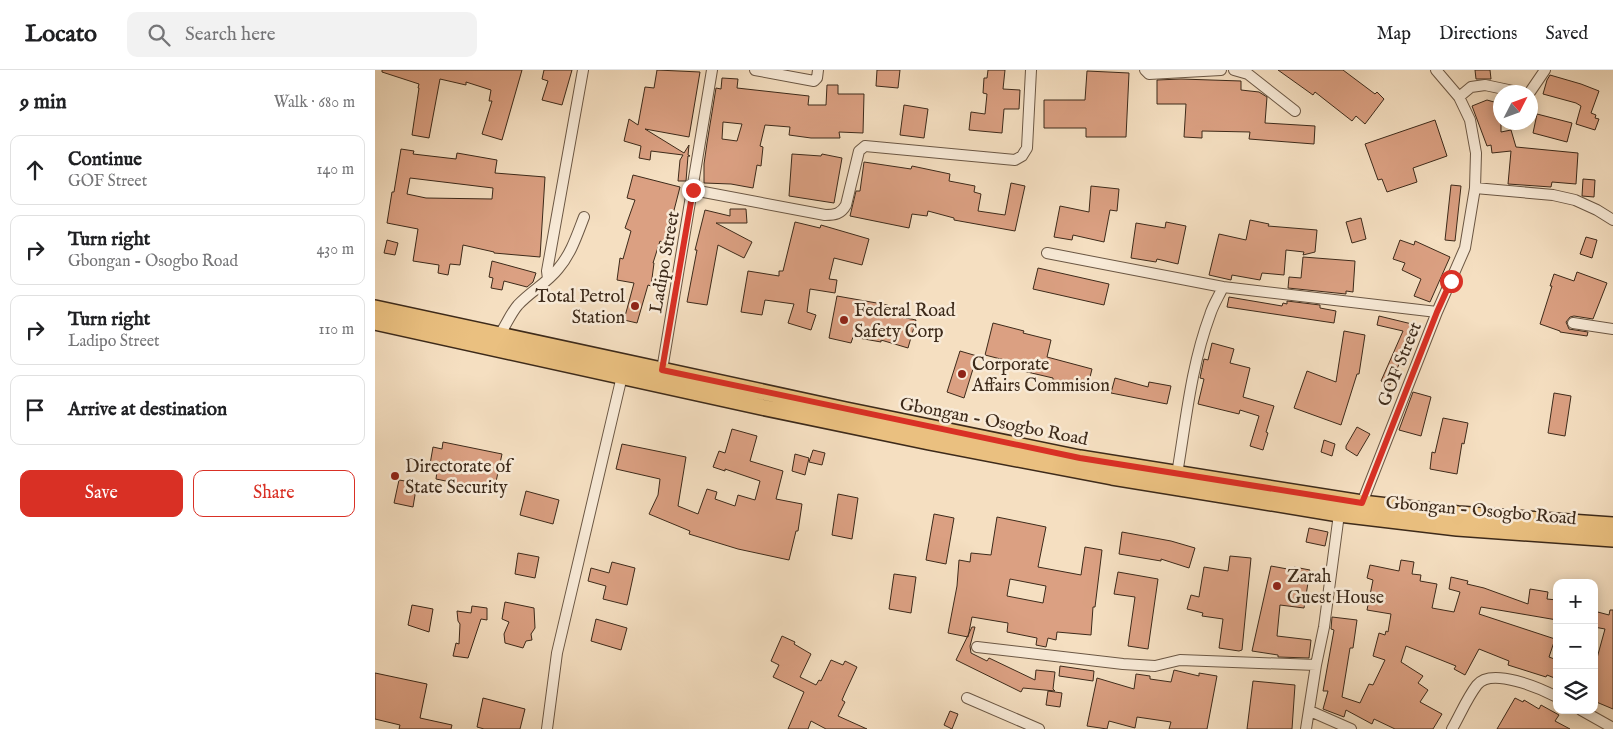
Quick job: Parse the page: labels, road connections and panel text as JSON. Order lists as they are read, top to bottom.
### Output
{
  "streets": {
    "main road": ["Gbongan - Osogbo Road"],
    "street": ["Ladipo Street", "GOF Street"]
  },
  "crossings": [
    ["Ladipo Street", "Gbongan - Osogbo Road"],
    ["GOF Street", "Gbongan - Osogbo Road"]
  ],
  "places": [
    "Total Petrol Station",
    "Federal Road Safety Corp",
    "Corporate Affairs Commision",
    "Directorate of State Security",
    "Zarah Guest House"
  ],
  "north": "top right",
  "page": {
    "header": "Locato",
    "search": "Search here",
    "nav": ["Map", "Directions", "Saved"],
    "heading": ["9 min", "Walk · 680 m"],
    "list": [
      ["Continue", "GOF Street", "140 m"],
      ["Turn right", "Gbongan - Osogbo Road", "430 m"],
      ["Turn right", "Ladipo Street", "110 m"],
      "Arrive at destination"
    ],
    "buttons": ["Save", "Share"],
    "map_buttons": ["+", "−"]
  }
}
